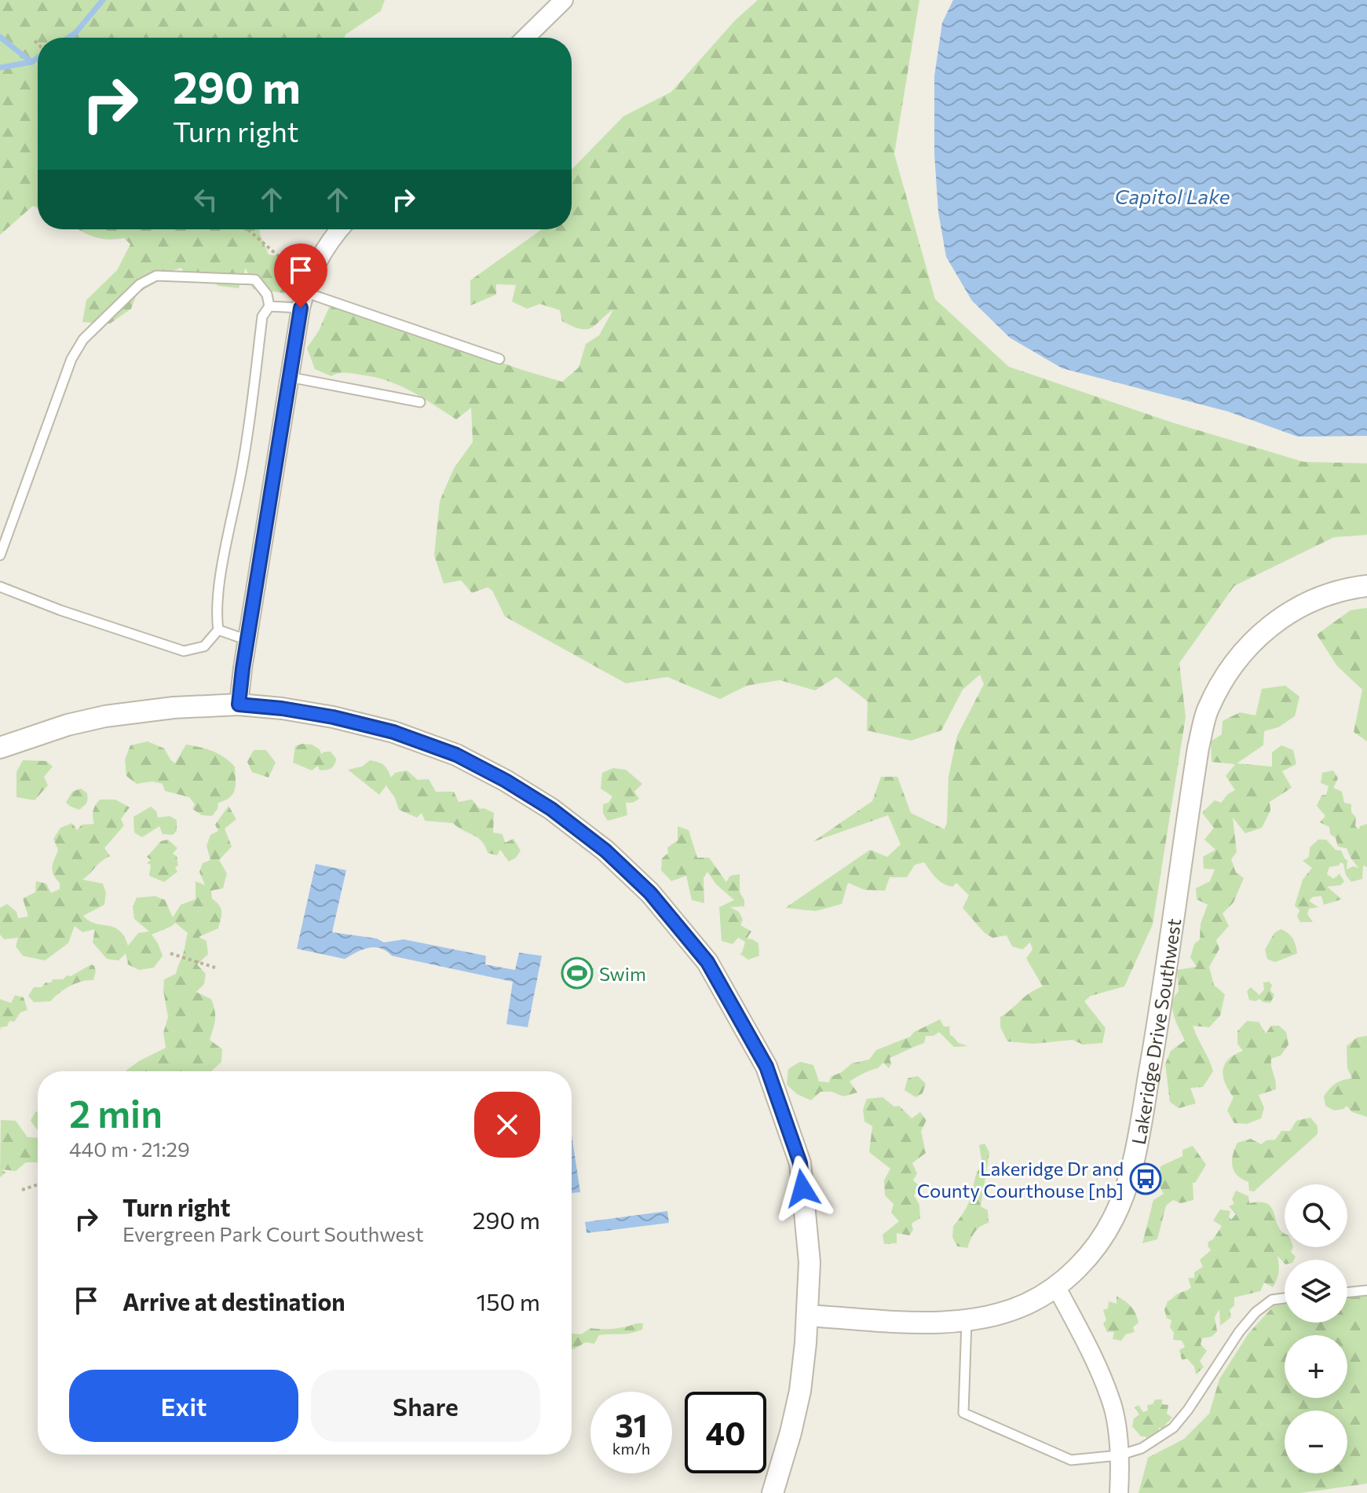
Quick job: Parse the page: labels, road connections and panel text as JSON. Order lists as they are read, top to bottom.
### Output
{
  "streets": {
    "street": ["Lakeridge Drive Southwest"]
  },
  "water": ["Capitol Lake"],
  "places": {
    "sports": ["Swim"],
    "bus stop": ["Lakeridge Dr and County Courthouse [nb]"]
  },
  "page": {
    "turn": ["290 m", "Turn right"],
    "heading": ["2 min", "440 m · 21:29"],
    "list": [
      {
        "name": "Turn right",
        "note": "Evergreen Park Court Southwest",
        "value": "290 m"
      },
      {
        "name": "Arrive at destination",
        "value": "150 m"
      }
    ],
    "map_buttons": ["+", "−"],
    "buttons": ["Exit", "Share"],
    "speed": "31 km/h",
    "limit": "40"
  }
}
